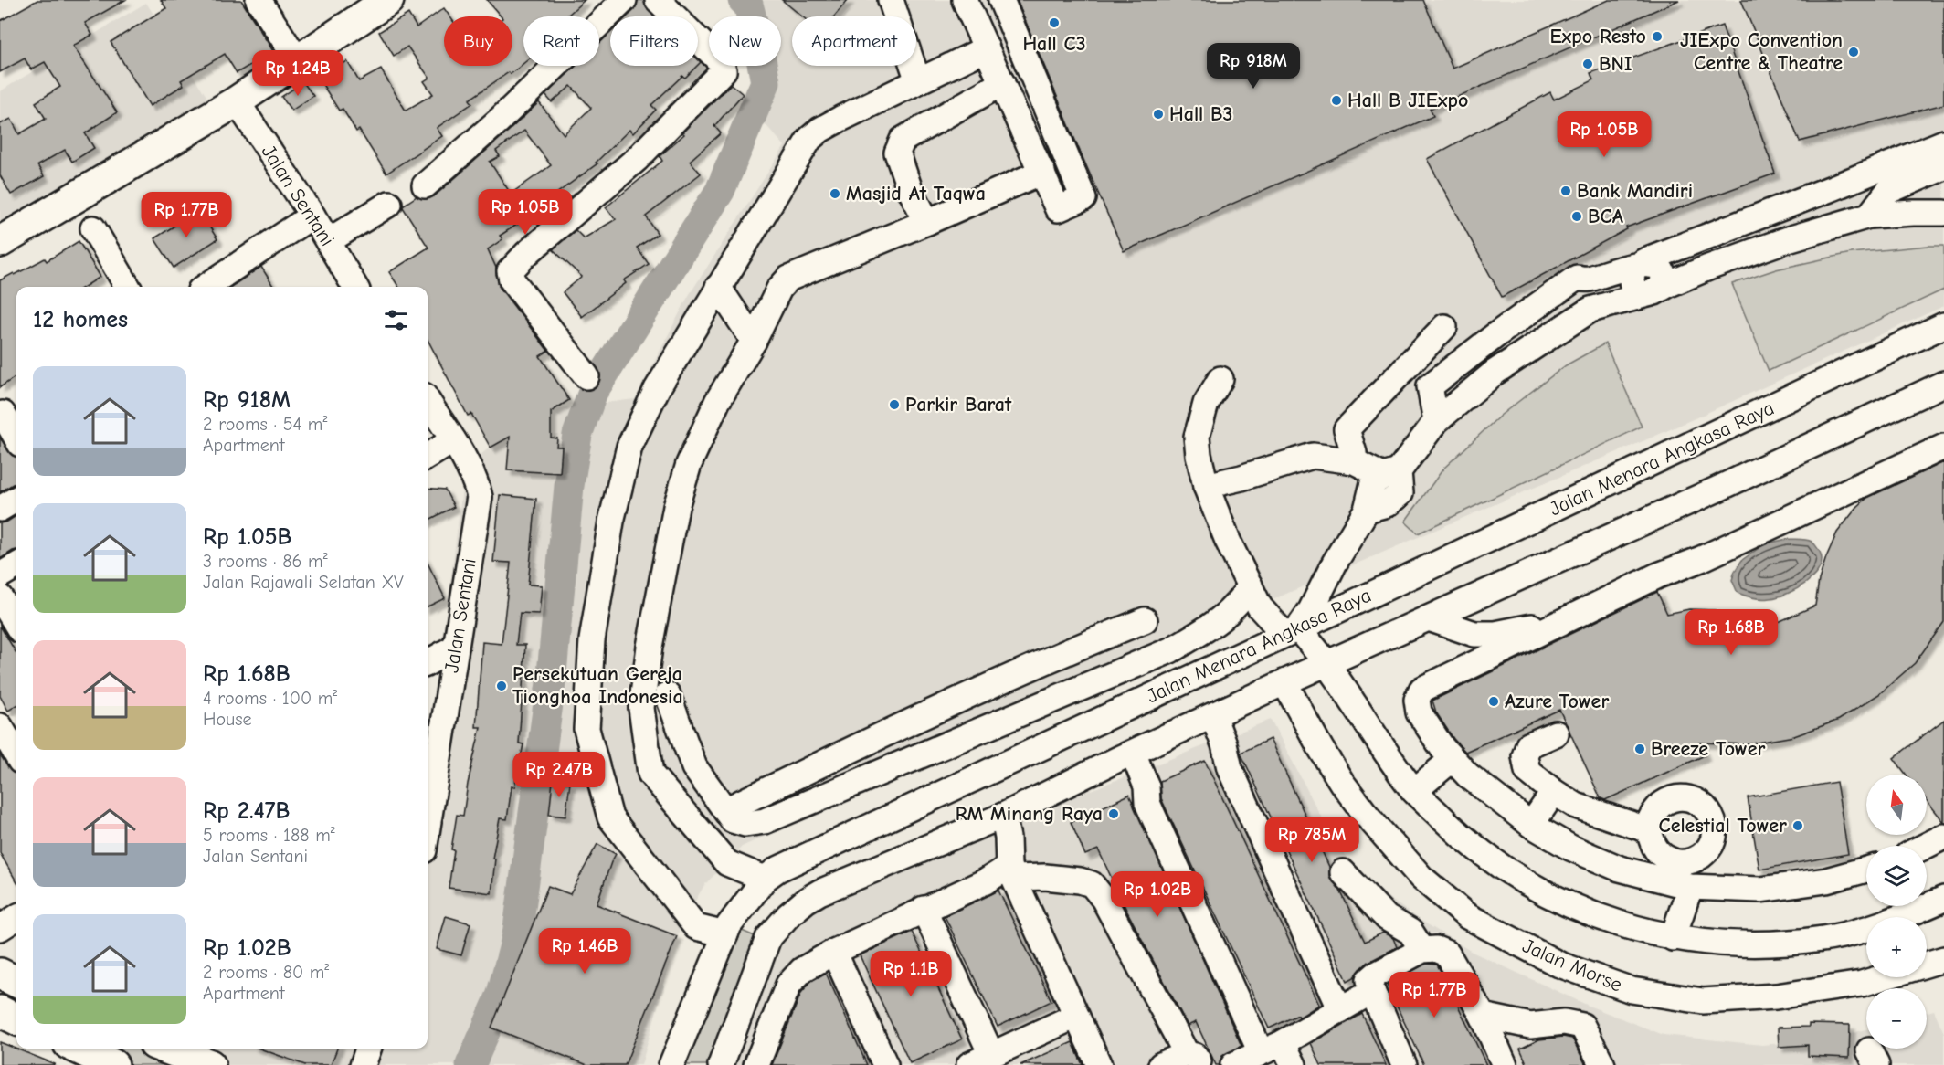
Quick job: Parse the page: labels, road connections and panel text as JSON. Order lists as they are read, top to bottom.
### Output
{
  "streets": {
    "street": ["Jalan Sentani", "Jalan Menara Angkasa Raya", "Jalan Morse"]
  },
  "places": [
    "Hall C3",
    "Expo Resto",
    "JIExpo Convention Centre & Theatre",
    "BNI",
    "Hall B JIExpo",
    "Hall B3",
    "Bank Mandiri",
    "Masjid At Taqwa",
    "BCA",
    "Parkir Barat",
    "Persekutuan Gereja Tionghoa Indonesia",
    "Azure Tower",
    "Breeze Tower",
    "RM Minang Raya",
    "Celestial Tower"
  ],
  "north": "top",
  "page": {
    "chip": [
      "Buy",
      "Rent",
      "Filters",
      "New",
      "Apartment"
    ],
    "price": [
      "Rp 918M",
      "Rp 1.24B",
      "Rp 1.05B",
      "Rp 1.05B",
      "Rp 1.77B",
      "Rp 1.68B",
      "Rp 2.47B",
      "Rp 785M",
      "Rp 1.02B",
      "Rp 1.46B",
      "Rp 1.1B",
      "Rp 1.77B"
    ],
    "heading": "12 homes",
    "list": [
      {
        "name": "Rp 918M",
        "note": "2 rooms · 54 m² · Apartment"
      },
      {
        "name": "Rp 1.05B",
        "note": "3 rooms · 86 m² · Jalan Rajawali Selatan XV"
      },
      {
        "name": "Rp 1.68B",
        "note": "4 rooms · 100 m² · House"
      },
      {
        "name": "Rp 2.47B",
        "note": "5 rooms · 188 m² · Jalan Sentani"
      },
      {
        "name": "Rp 1.02B",
        "note": "2 rooms · 80 m² · Apartment"
      }
    ],
    "map_buttons": ["+", "−"]
  }
}
